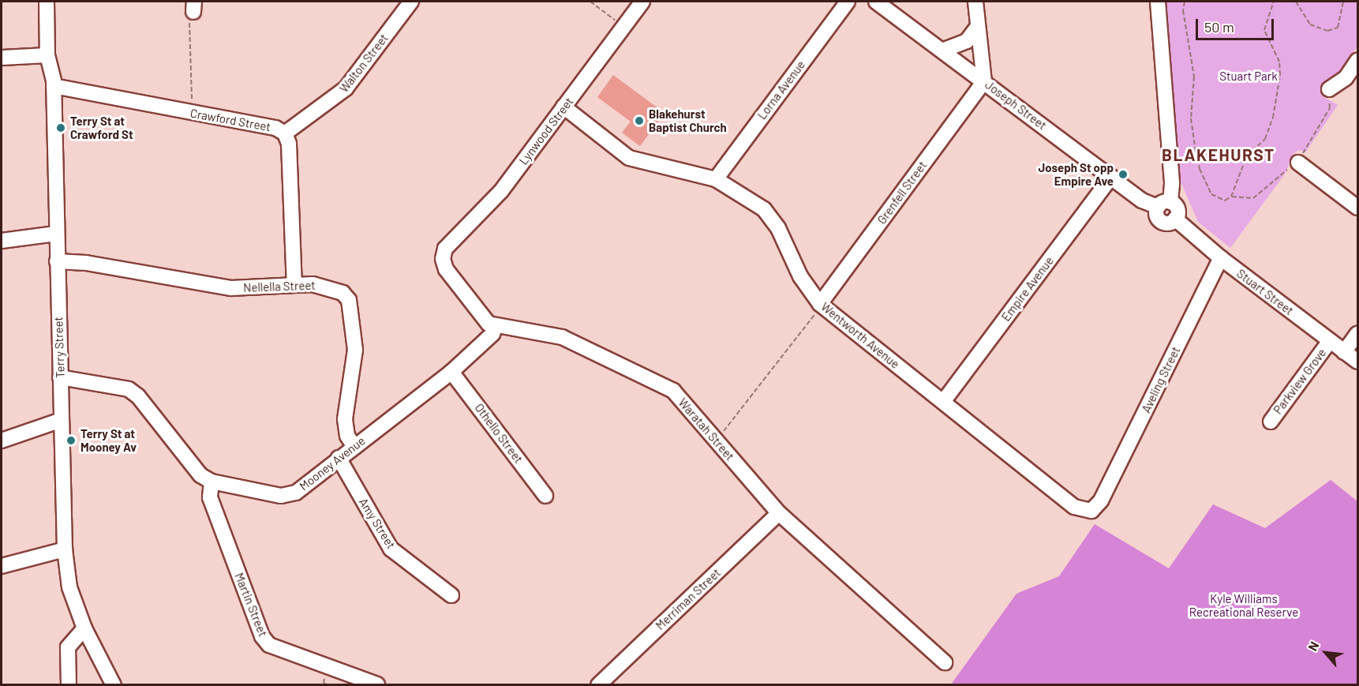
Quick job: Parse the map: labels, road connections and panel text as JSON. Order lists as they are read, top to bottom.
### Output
{
  "streets": {
    "street": [
      "Walton Street",
      "Lorna Avenue",
      "Joseph Street",
      "Crawford Street",
      "Lynwood Street",
      "Grenfell Street",
      "Nellella Street",
      "Empire Avenue",
      "Stuart Street",
      "Wentworth Avenue",
      "Terry Street",
      "Aveling Street",
      "Parkview Grove",
      "Waratah Street",
      "Othello Street",
      "Mooney Avenue",
      "Amy Street",
      "Merriman Street",
      "Martin Street"
    ]
  },
  "crossings": [
    ["Walton Street", "Crawford Street"],
    ["Lorna Avenue", "Wentworth Avenue"],
    ["Joseph Street", "Grenfell Street"],
    ["Joseph Street", "Empire Avenue"],
    ["Joseph Street", "Stuart Street"],
    ["Crawford Street", "Nellella Street"],
    ["Crawford Street", "Terry Street"],
    ["Lynwood Street", "Wentworth Avenue"],
    ["Lynwood Street", "Waratah Street"],
    ["Grenfell Street", "Wentworth Avenue"],
    ["Nellella Street", "Terry Street"],
    ["Nellella Street", "Mooney Avenue"],
    ["Empire Avenue", "Wentworth Avenue"],
    ["Stuart Street", "Aveling Street"],
    ["Stuart Street", "Parkview Grove"],
    ["Wentworth Avenue", "Aveling Street"],
    ["Terry Street", "Mooney Avenue"],
    ["Waratah Street", "Mooney Avenue"],
    ["Waratah Street", "Merriman Street"],
    ["Othello Street", "Mooney Avenue"],
    ["Mooney Avenue", "Amy Street"],
    ["Mooney Avenue", "Martin Street"]
  ],
  "districts": ["BLAKEHURST"],
  "parks": ["Stuart Park", "Kyle Williams Recreational Reserve"],
  "places": [
    "Blakehurst Baptist Church",
    "Terry St at Crawford St",
    "Joseph St opp Empire Ave",
    "Terry St at Mooney Av"
  ],
  "scale_bar": "50 m",
  "north": "top left"
}
